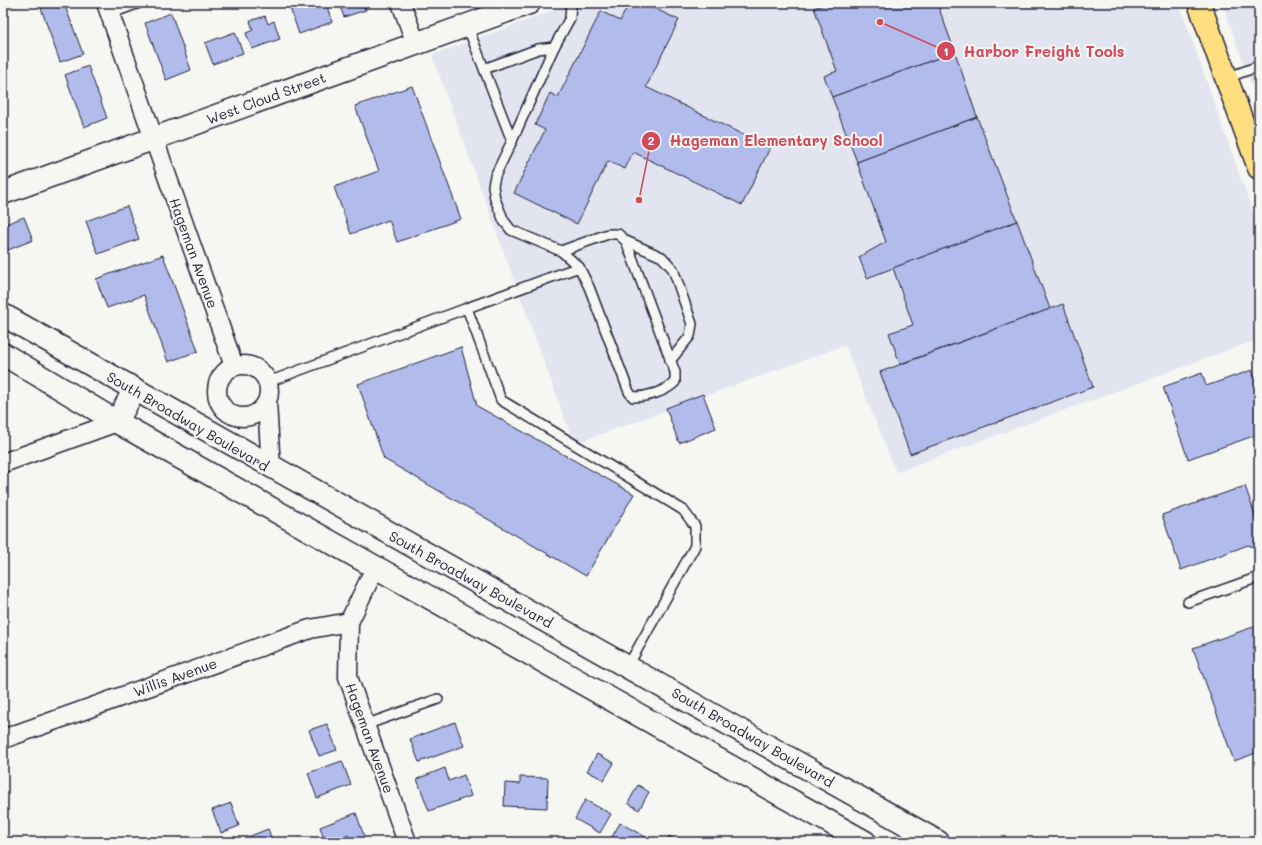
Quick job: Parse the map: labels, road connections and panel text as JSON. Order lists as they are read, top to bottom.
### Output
{
  "streets": {
    "main road": ["West Cloud Street", "South Broadway Boulevard"],
    "street": ["Hageman Avenue", "Willis Avenue"]
  },
  "crossings": [
    ["West Cloud Street", "Hageman Avenue"],
    ["Hageman Avenue", "Willis Avenue"]
  ],
  "places": ["Harbor Freight Tools", "Hageman Elementary School"]
}
